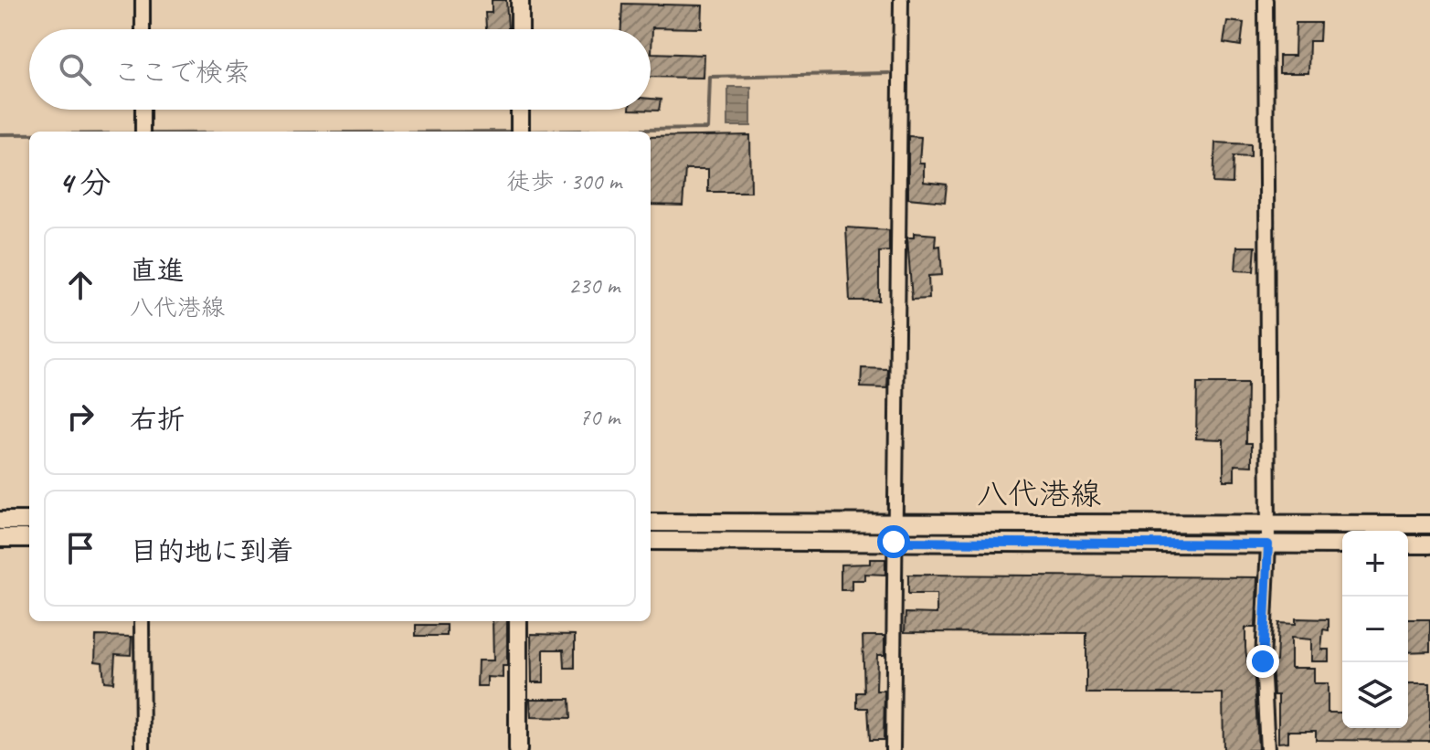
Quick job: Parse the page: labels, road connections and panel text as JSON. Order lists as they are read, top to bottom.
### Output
{
  "streets": {
    "main road": ["八代港線"]
  },
  "page": {
    "search": "ここで検索",
    "heading": ["4 分", "徒歩 · 300 m"],
    "list": [
      ["直進", "八代港線", "230 m"],
      ["右折", "70 m"],
      "目的地に到着"
    ],
    "map_buttons": ["+", "−"]
  }
}
